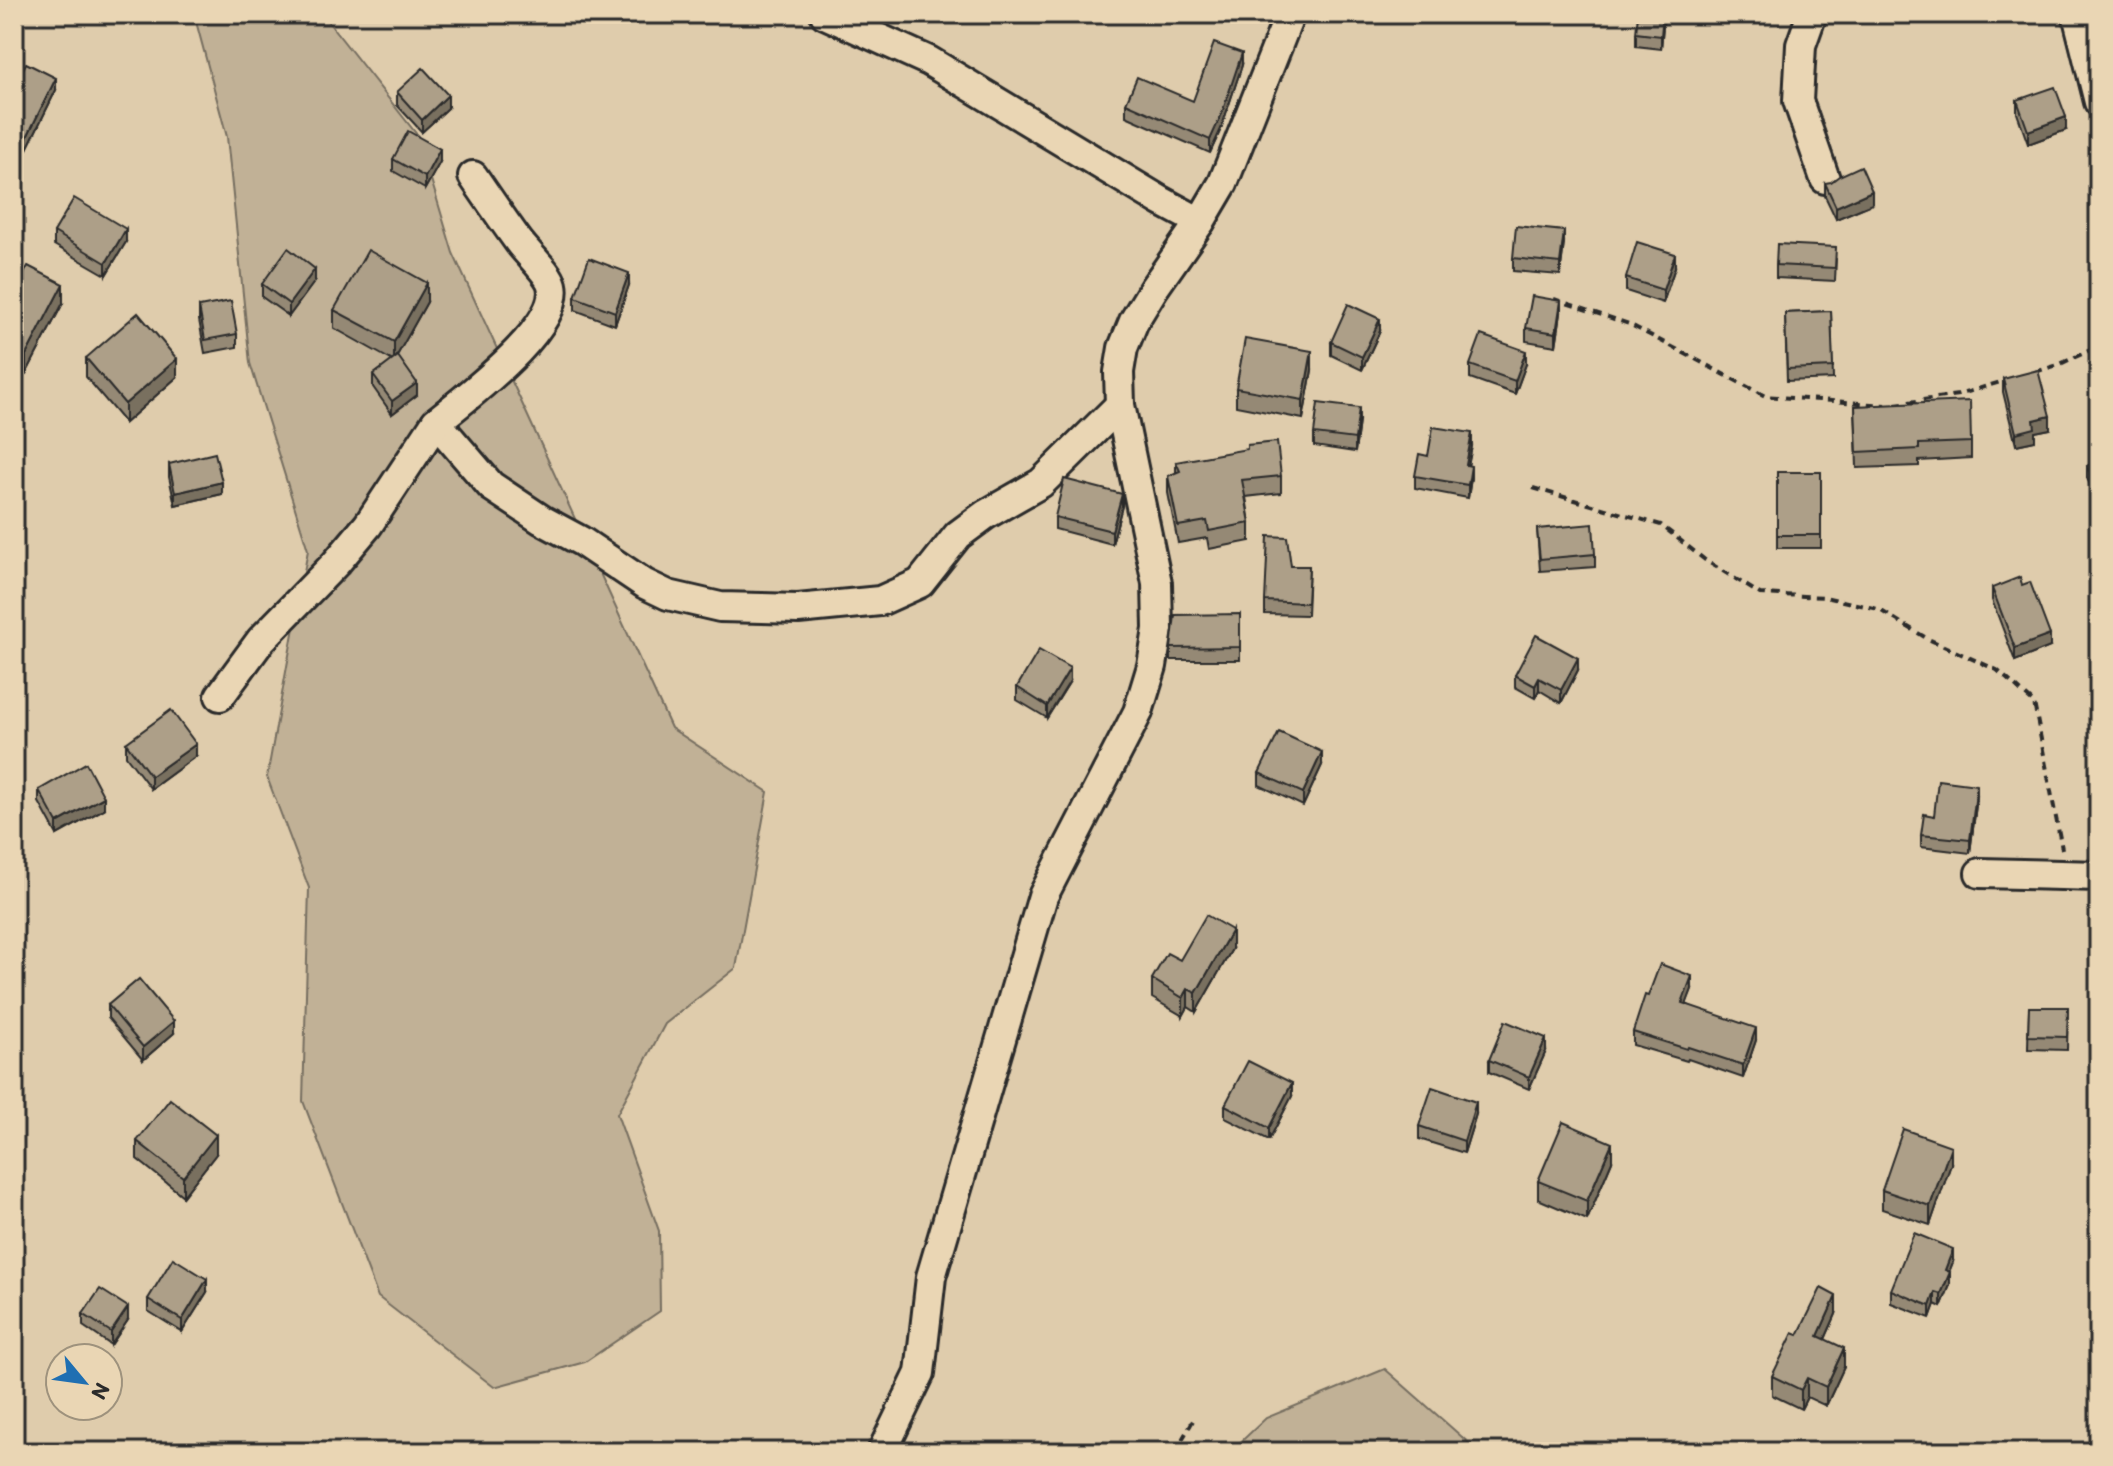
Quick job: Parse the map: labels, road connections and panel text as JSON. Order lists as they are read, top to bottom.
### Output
{
  "north": "bottom right"
}
